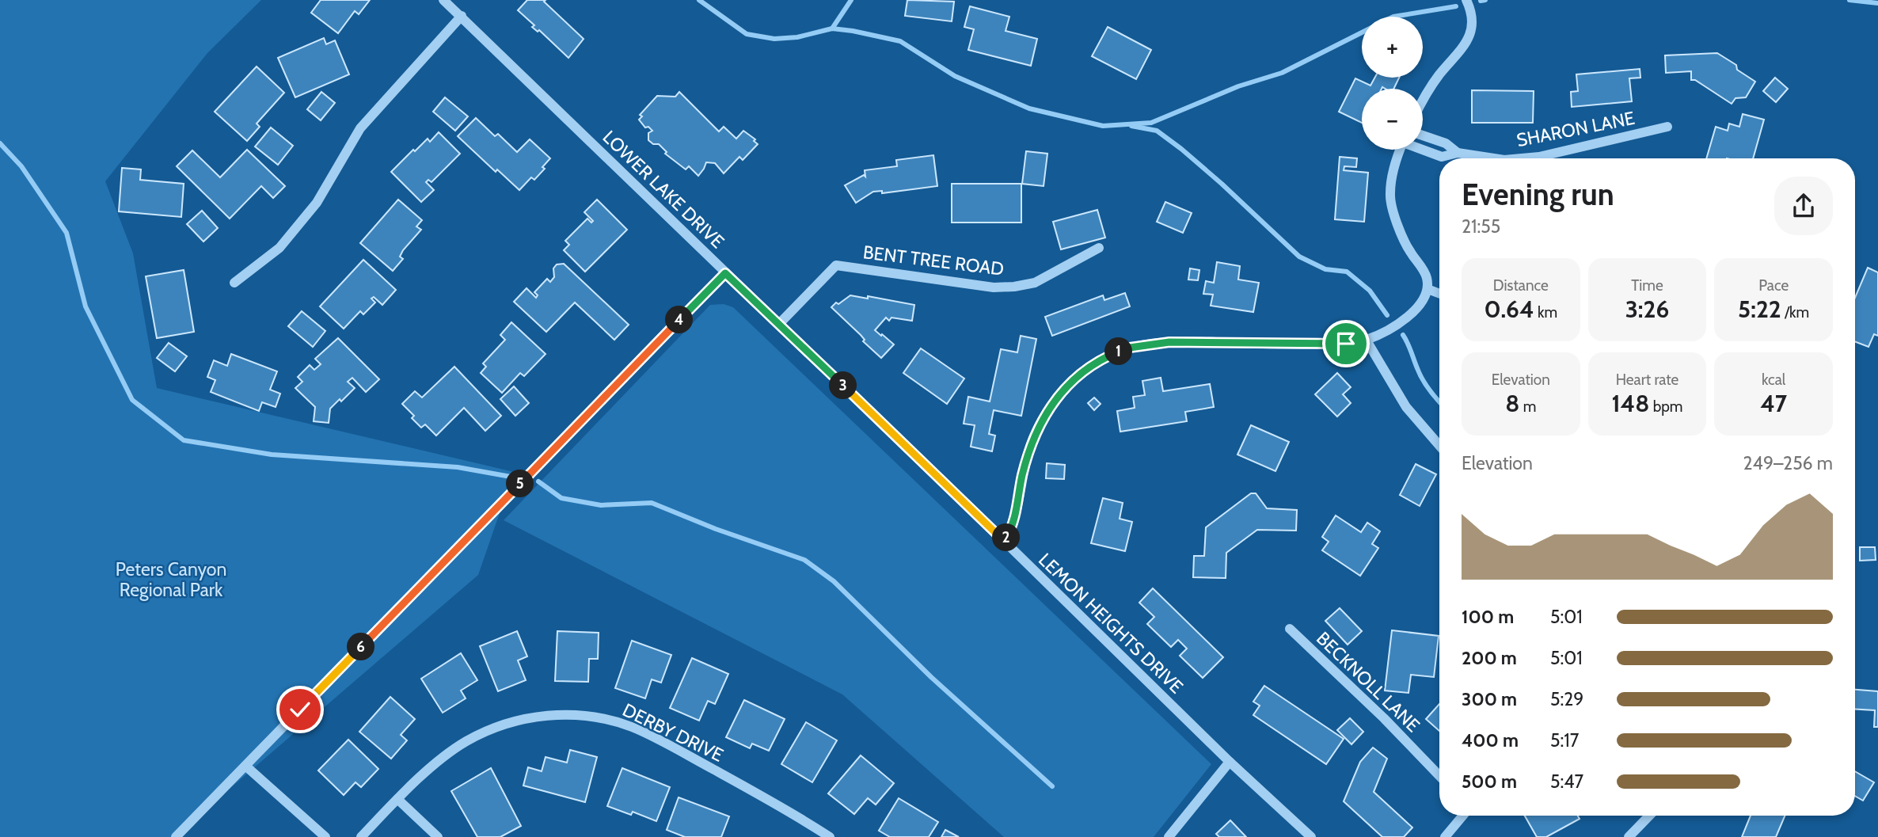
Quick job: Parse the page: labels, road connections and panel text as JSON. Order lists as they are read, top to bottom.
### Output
{
  "streets": {
    "street": [
      "SHARON LANE",
      "LOWER LAKE DRIVE",
      "BENT TREE ROAD",
      "LEMON HEIGHTS DRIVE",
      "BECKNOLL LANE",
      "DERBY DRIVE"
    ]
  },
  "crossings": [
    ["LOWER LAKE DRIVE", "BENT TREE ROAD"],
    ["LOWER LAKE DRIVE", "LEMON HEIGHTS DRIVE"]
  ],
  "parks": ["Peters Canyon Regional Park"],
  "page": {
    "map_buttons": ["+", "−"],
    "heading": ["Evening run", "21:55"],
    "stats": [
      ["Distance", "0.64 km"],
      ["Time", "3:26"],
      ["Pace", "5:22 /km"],
      ["Elevation", "8 m"],
      ["Heart rate", "148 bpm"],
      ["kcal", "47"]
    ],
    "pins": [
      "4",
      "1",
      "3",
      "5",
      "2",
      "6"
    ],
    "chart": ["Elevation", "249–256 m"],
    "list": [
      {
        "name": "100 m",
        "note": "5:01"
      },
      {
        "name": "200 m",
        "note": "5:01"
      },
      {
        "name": "300 m",
        "note": "5:29"
      },
      {
        "name": "400 m",
        "note": "5:17"
      },
      {
        "name": "500 m",
        "note": "5:47"
      }
    ]
  }
}
